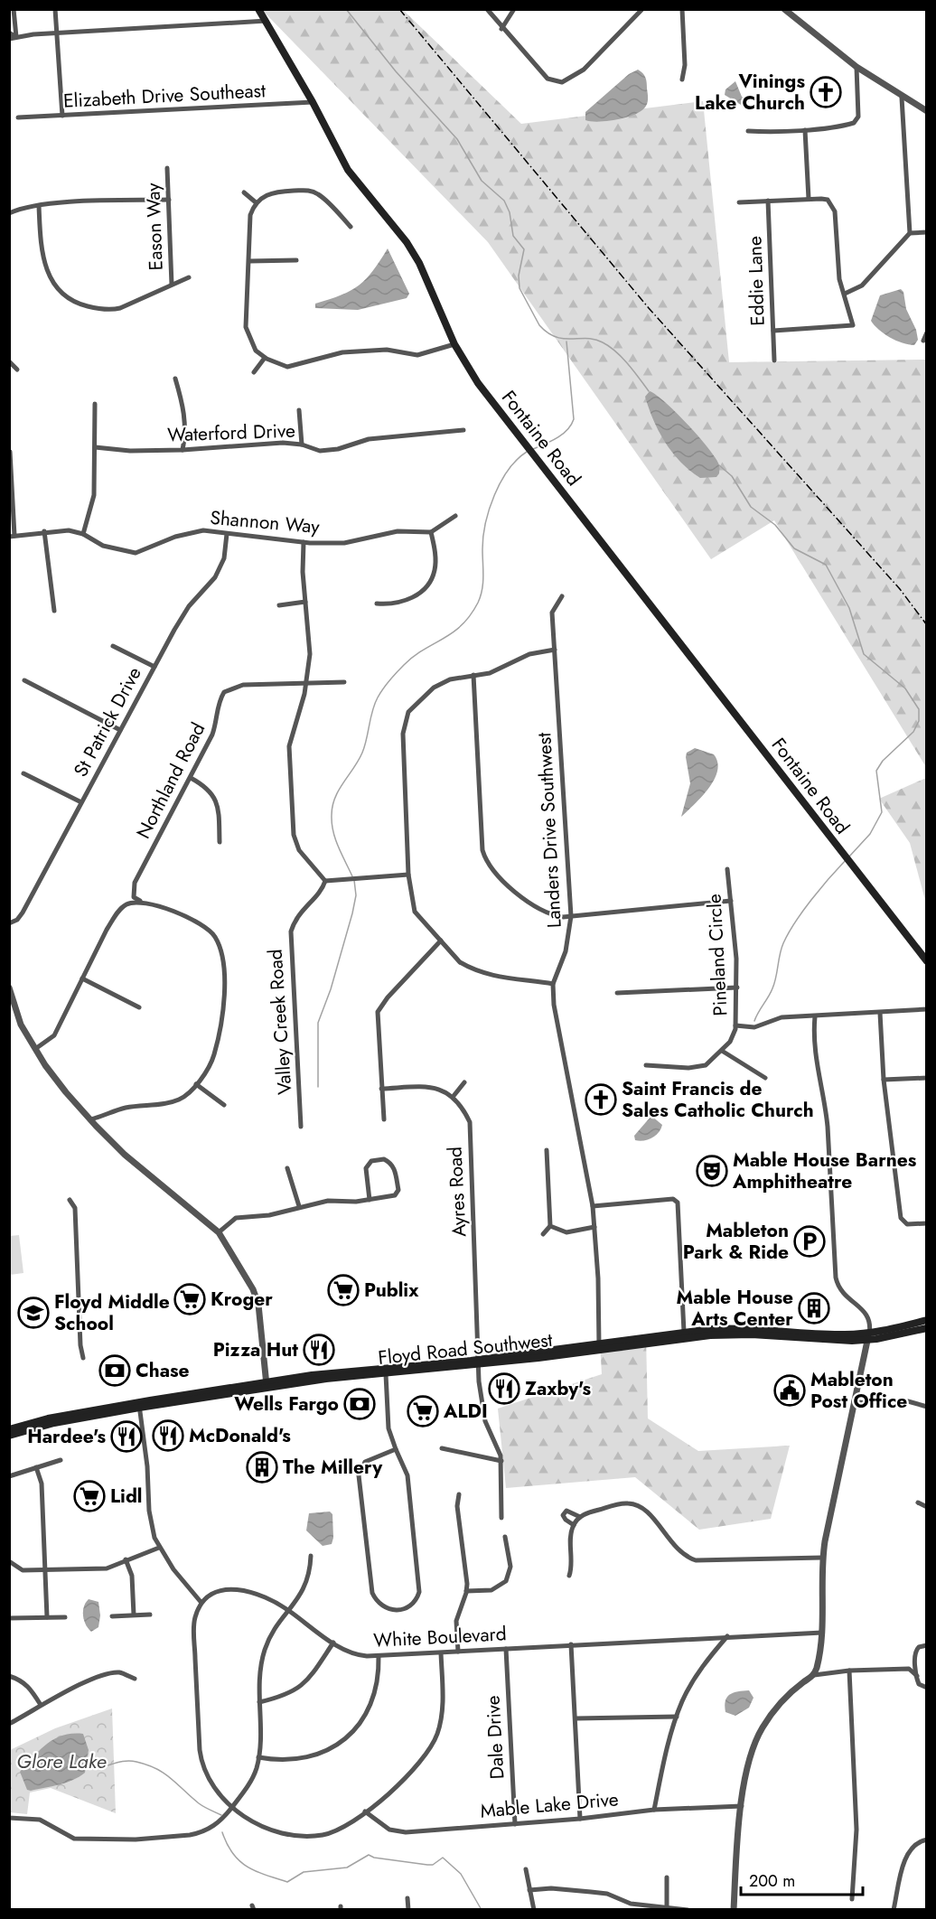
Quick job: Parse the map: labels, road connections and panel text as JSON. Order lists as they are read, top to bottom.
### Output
{
  "streets": {
    "main road": ["Fontaine Road", "Floyd Road Southwest"],
    "street": [
      "Elizabeth Drive Southeast",
      "Eason Way",
      "Eddie Lane",
      "Waterford Drive",
      "Shannon Way",
      "St Patrick Drive",
      "Northland Road",
      "Landers Drive Southwest",
      "Pineland Circle",
      "Valley Creek Road",
      "Ayres Road",
      "White Boulevard",
      "Dale Drive",
      "Mable Lake Drive"
    ]
  },
  "crossings": [
    ["Elizabeth Drive Southeast", "Fontaine Road"],
    ["Shannon Way", "St Patrick Drive"],
    ["Landers Drive Southwest", "Floyd Road Southwest"],
    ["Ayres Road", "Floyd Road Southwest"],
    ["White Boulevard", "Dale Drive"],
    ["Dale Drive", "Mable Lake Drive"]
  ],
  "water": ["Glore Lake"],
  "places": {
    "church": ["Vinings Lake Church", "Saint Francis de Sales Catholic Church"],
    "theatre": ["Mable House Barnes Amphitheatre"],
    "parking": ["Mableton Park & Ride"],
    "supermarket": [
      "Publix",
      "Kroger",
      "ALDI",
      "Lidl"
    ],
    "building": ["Mable House Arts Center", "The Millery"],
    "school or university": ["Floyd Middle School"],
    "restaurant": [
      "Pizza Hut",
      "Zaxby's",
      "McDonald's",
      "Hardee's"
    ],
    "bank": ["Chase", "Wells Fargo"],
    "public building": ["Mableton Post Office"]
  },
  "scale_bar": "200 m"
}
